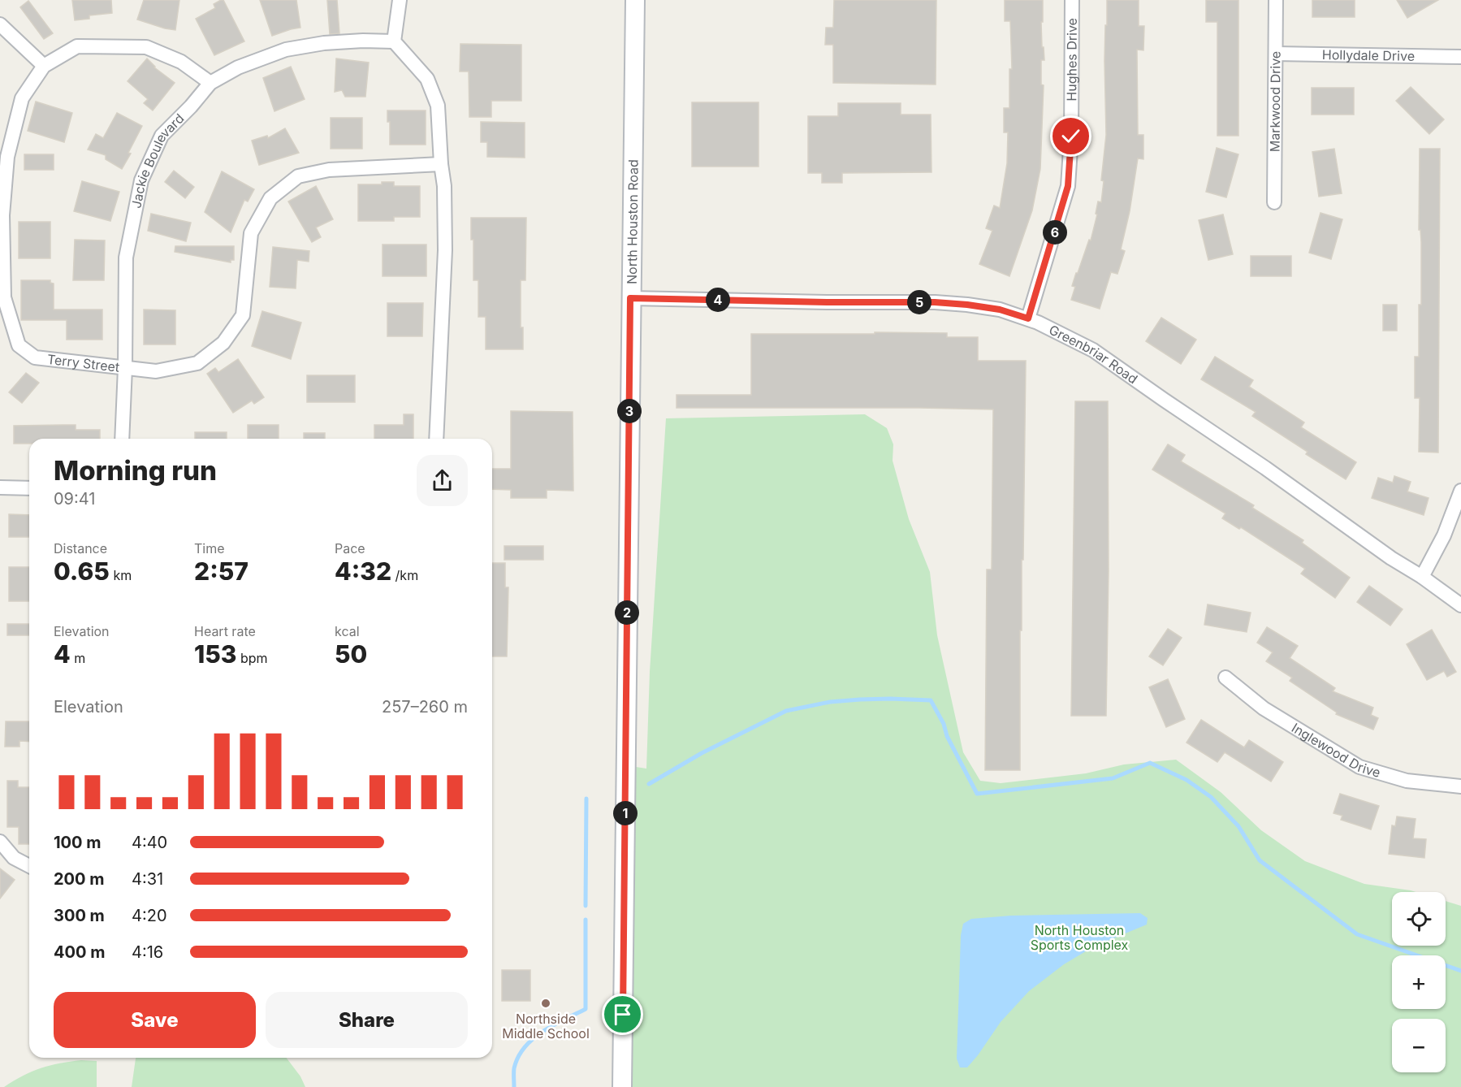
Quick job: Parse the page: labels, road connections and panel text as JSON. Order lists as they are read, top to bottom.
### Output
{
  "streets": {
    "street": [
      "Hollydale Drive",
      "Hughes Drive",
      "Markwood Drive",
      "Jackie Boulevard",
      "North Houston Road",
      "Greenbriar Road",
      "Terry Street",
      "Inglewood Drive"
    ]
  },
  "crossings": [
    ["Hollydale Drive", "Markwood Drive"],
    ["Hughes Drive", "Greenbriar Road"],
    ["Jackie Boulevard", "Terry Street"],
    ["North Houston Road", "Greenbriar Road"]
  ],
  "parks": ["North Houston Sports Complex"],
  "places": ["Northside Middle School"],
  "page": {
    "pins": [
      "6",
      "4",
      "5",
      "3",
      "2",
      "1"
    ],
    "heading": ["Morning run", "09:41"],
    "stats": [
      ["Distance", "0.65 km"],
      ["Time", "2:57"],
      ["Pace", "4:32 /km"],
      ["Elevation", "4 m"],
      ["Heart rate", "153 bpm"],
      ["kcal", "50"]
    ],
    "chart": ["Elevation", "257–260 m"],
    "list": [
      {
        "name": "100 m",
        "note": "4:40"
      },
      {
        "name": "200 m",
        "note": "4:31"
      },
      {
        "name": "300 m",
        "note": "4:20"
      },
      {
        "name": "400 m",
        "note": "4:16"
      }
    ],
    "map_buttons": ["+", "−"],
    "buttons": ["Save", "Share"]
  }
}
